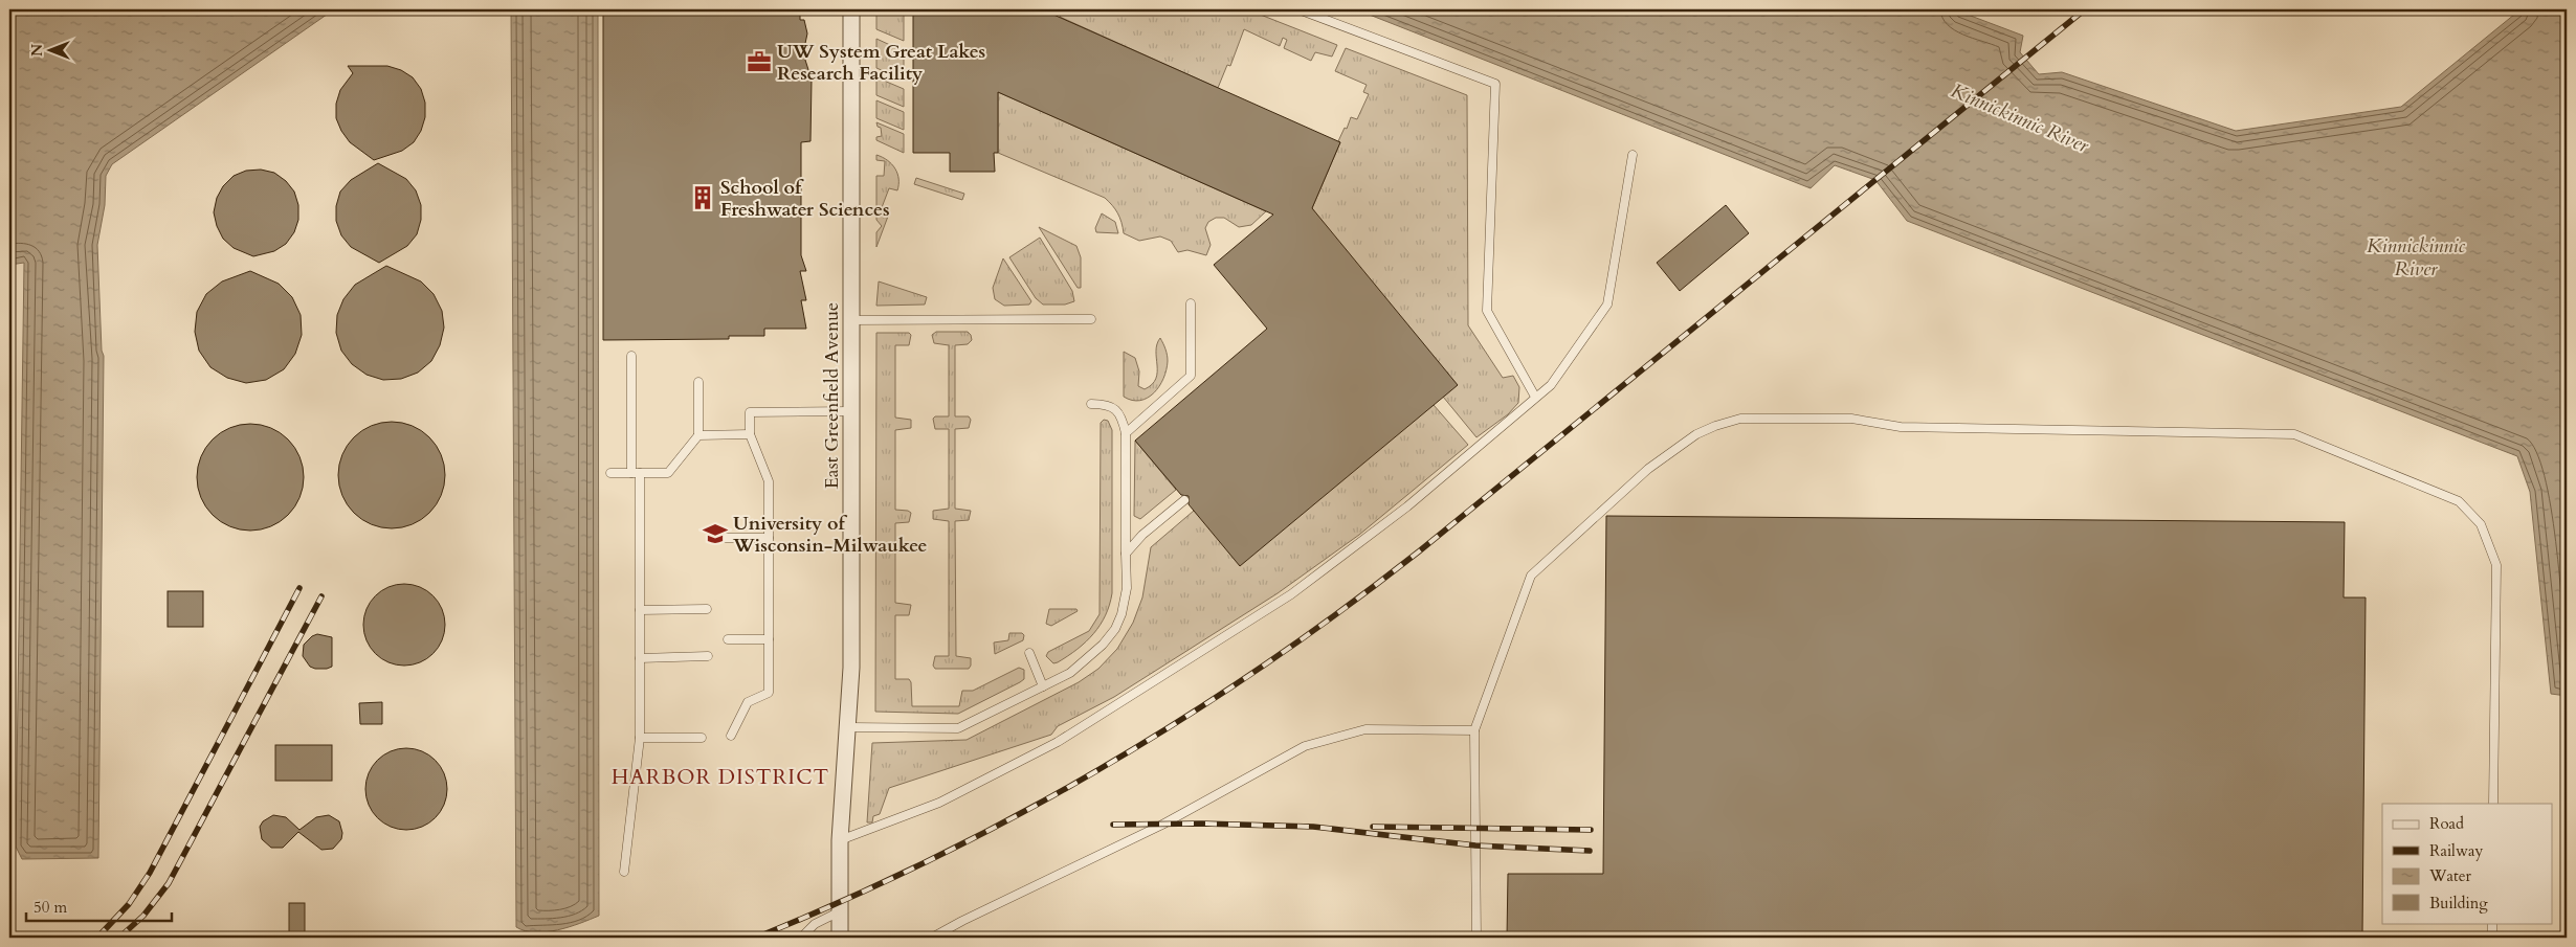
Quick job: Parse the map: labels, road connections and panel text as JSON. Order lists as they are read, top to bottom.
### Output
{
  "streets": {
    "street": ["East Greenfield Avenue"]
  },
  "districts": ["HARBOR DISTRICT"],
  "water": ["Kinnickinnic River"],
  "places": {
    "office": ["UW System Great Lakes Research Facility"],
    "building": ["School of Freshwater Sciences"],
    "school or university": ["University of Wisconsin-Milwaukee"]
  },
  "legend": [
    "Road",
    "Railway",
    "Water",
    "Building"
  ],
  "scale_bar": "50 m",
  "north": "left"
}
